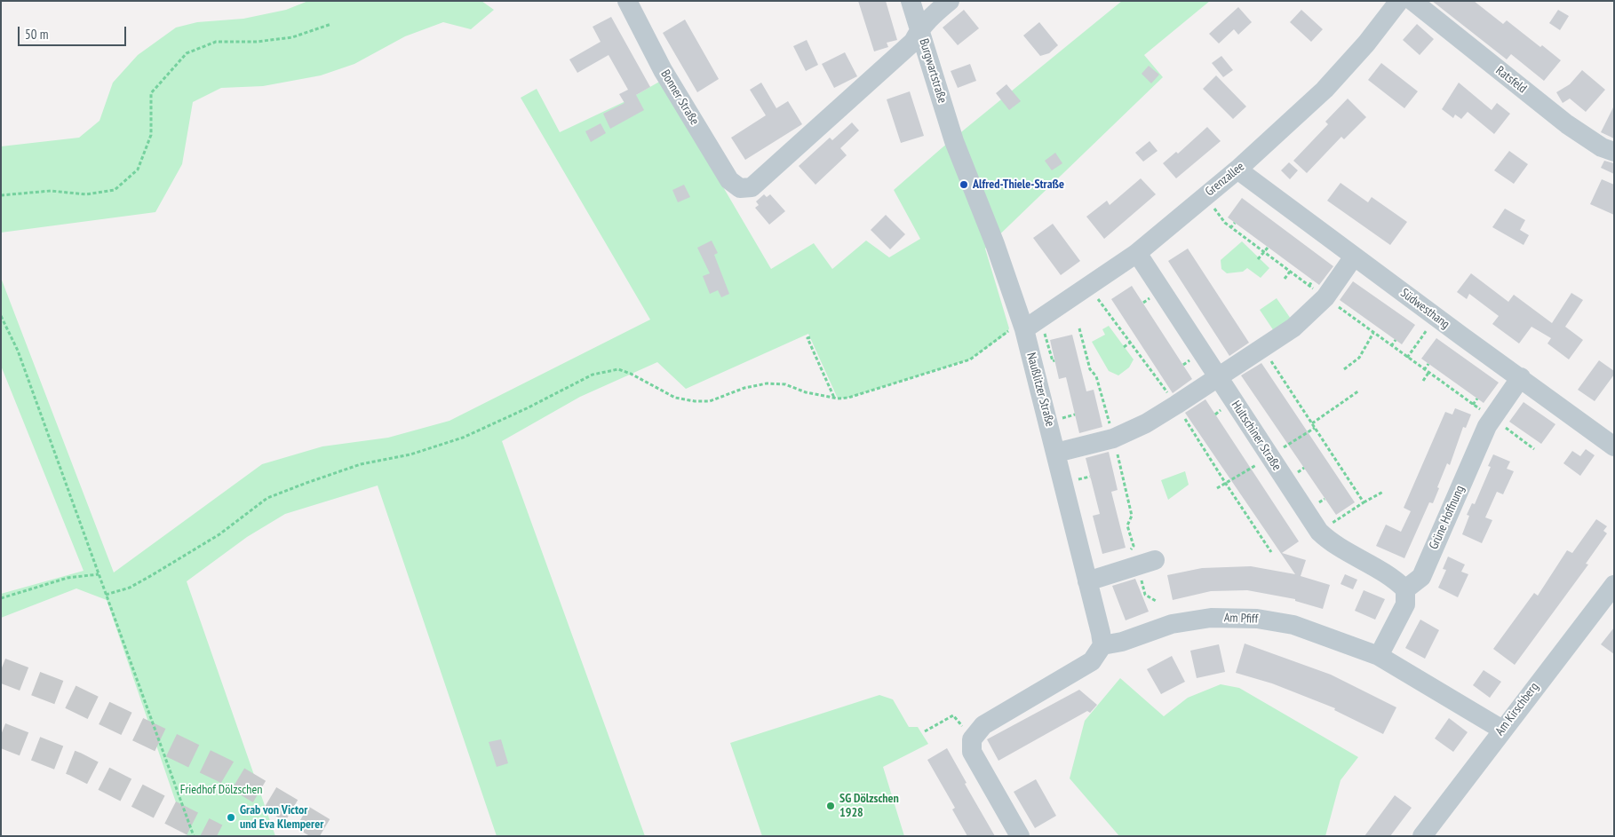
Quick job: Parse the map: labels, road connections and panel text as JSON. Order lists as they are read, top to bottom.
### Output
{
  "streets": {
    "street": [
      "Burgwartstraße",
      "Ratsfeld",
      "Bonner Straße",
      "Grenzallee",
      "Südwesthang",
      "Naußlitzer Straße",
      "Hultschiner Straße",
      "Grüne Hoffnung",
      "Am Pfiff",
      "Am Kirschberg"
    ]
  },
  "crossings": [
    ["Burgwartstraße", "Bonner Straße"],
    ["Burgwartstraße", "Naußlitzer Straße"],
    ["Grenzallee", "Südwesthang"],
    ["Grenzallee", "Naußlitzer Straße"],
    ["Grenzallee", "Hultschiner Straße"],
    ["Südwesthang", "Grüne Hoffnung"],
    ["Naußlitzer Straße", "Am Pfiff"],
    ["Hultschiner Straße", "Grüne Hoffnung"],
    ["Am Pfiff", "Am Kirschberg"]
  ],
  "parks": ["Friedhof Dölzschen"],
  "places": ["Alfred-Thiele-Straße", "SG Dölzschen 1928", "Grab von Victor und Eva Klemperer"],
  "scale_bar": "50 m"
}
